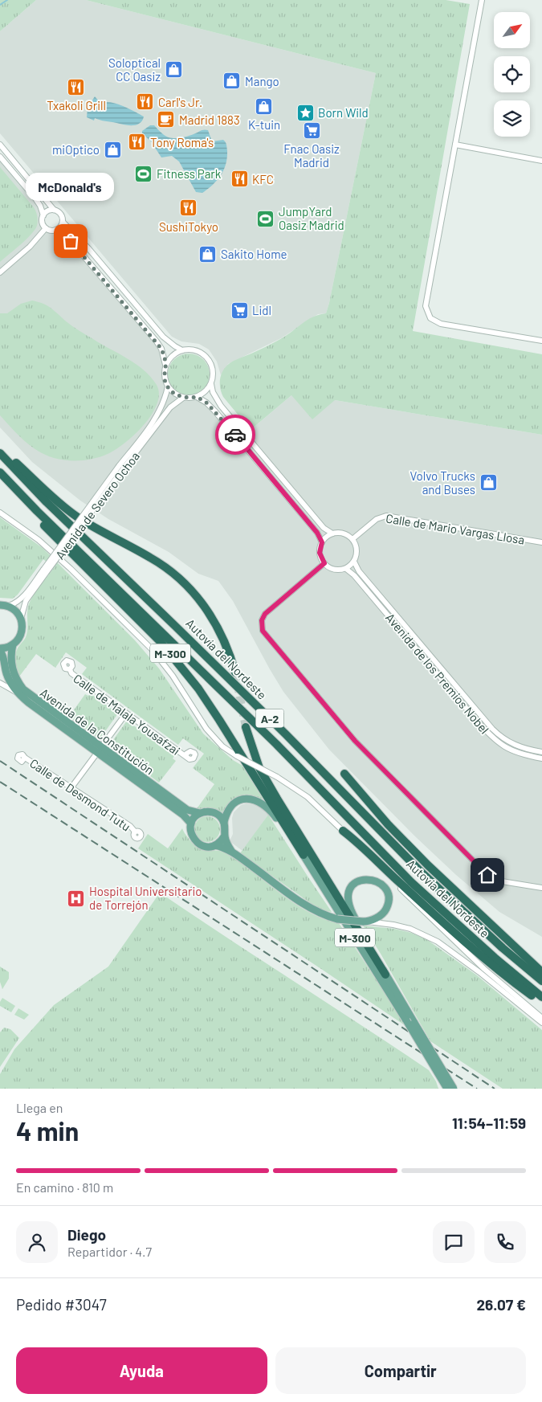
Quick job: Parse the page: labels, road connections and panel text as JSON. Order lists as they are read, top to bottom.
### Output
{
  "streets": {
    "highway": ["M-300", "Autovía del Nordeste", "A-2"],
    "main road": ["Avenida de la Constitución"],
    "street": [
      "Avenida de Severo Ochoa",
      "Calle de Mario Vargas Llosa",
      "Avenida de los Premios Nobel",
      "Calle de Malala Yousafzai",
      "Calle de Desmond Tutu"
    ]
  },
  "crossings": [
    ["Calle de Mario Vargas Llosa", "Avenida de los Premios Nobel"]
  ],
  "places": {
    "shop": [
      "Soloptical CC Oasiz",
      "Mango",
      "K-tuin",
      "miOptico",
      "Sakito Home",
      "Volvo Trucks and Buses"
    ],
    "restaurant": [
      "Txakoli Grill",
      "Carl's Jr.",
      "Tony Roma's",
      "KFC",
      "SushiTokyo"
    ],
    "place": ["Born Wild"],
    "cafe": ["Madrid 1883"],
    "supermarket": ["Fnac Oasiz Madrid", "Lidl"],
    "sports": ["Fitness Park", "JumpYard Oasiz Madrid"],
    "other": ["McDonald's"],
    "hospital": ["Hospital Universitario de Torrejón"]
  },
  "north": "top right",
  "page": {
    "bubble": "McDonald's",
    "heading": ["4 min", "Llega en", "11:54–11:59"],
    "panel": [
      "Diego",
      "Repartidor · 4.7",
      "Pedido #3047",
      "26.07 €"
    ],
    "bar": "En camino · 810 m",
    "buttons": ["Ayuda", "Compartir"]
  }
}
